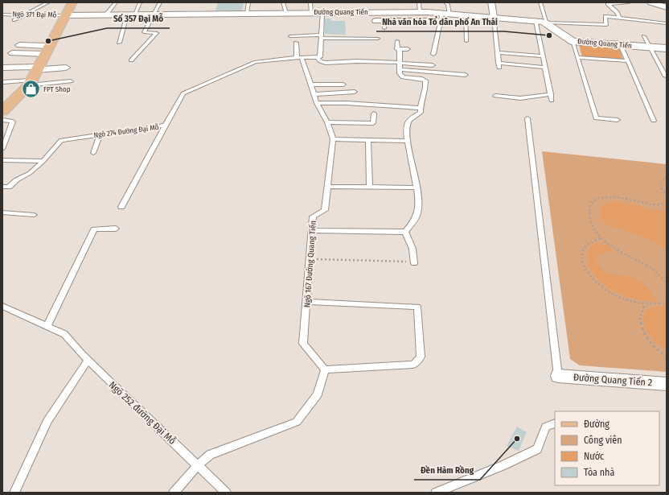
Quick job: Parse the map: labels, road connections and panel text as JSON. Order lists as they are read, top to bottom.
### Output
{
  "streets": {
    "street": ["Đường Quang Tiến", "Đường Quang Tiến 2"],
    "lane": [
      "Ngõ 371 Đại Mỗ",
      "Ngõ 274 Đường Đại Mỗ",
      "Ngõ 167 Đường Quang Tiến",
      "Ngõ 252 đường Đại Mỗ"
    ]
  },
  "crossings": [
    ["Đường Quang Tiến", "Ngõ 371 Đại Mỗ"],
    ["Ngõ 274 Đường Đại Mỗ", "Ngõ 167 Đường Quang Tiến"]
  ],
  "places": {
    "other": ["Nhà văn hóa Tổ dân phố An Thái", "Số 357 Đại Mỗ", "Đền Hàm Rồng"],
    "shop": ["FPT Shop"]
  },
  "legend": [
    "Đường",
    "Công viên",
    "Nước",
    "Tòa nhà"
  ]
}
